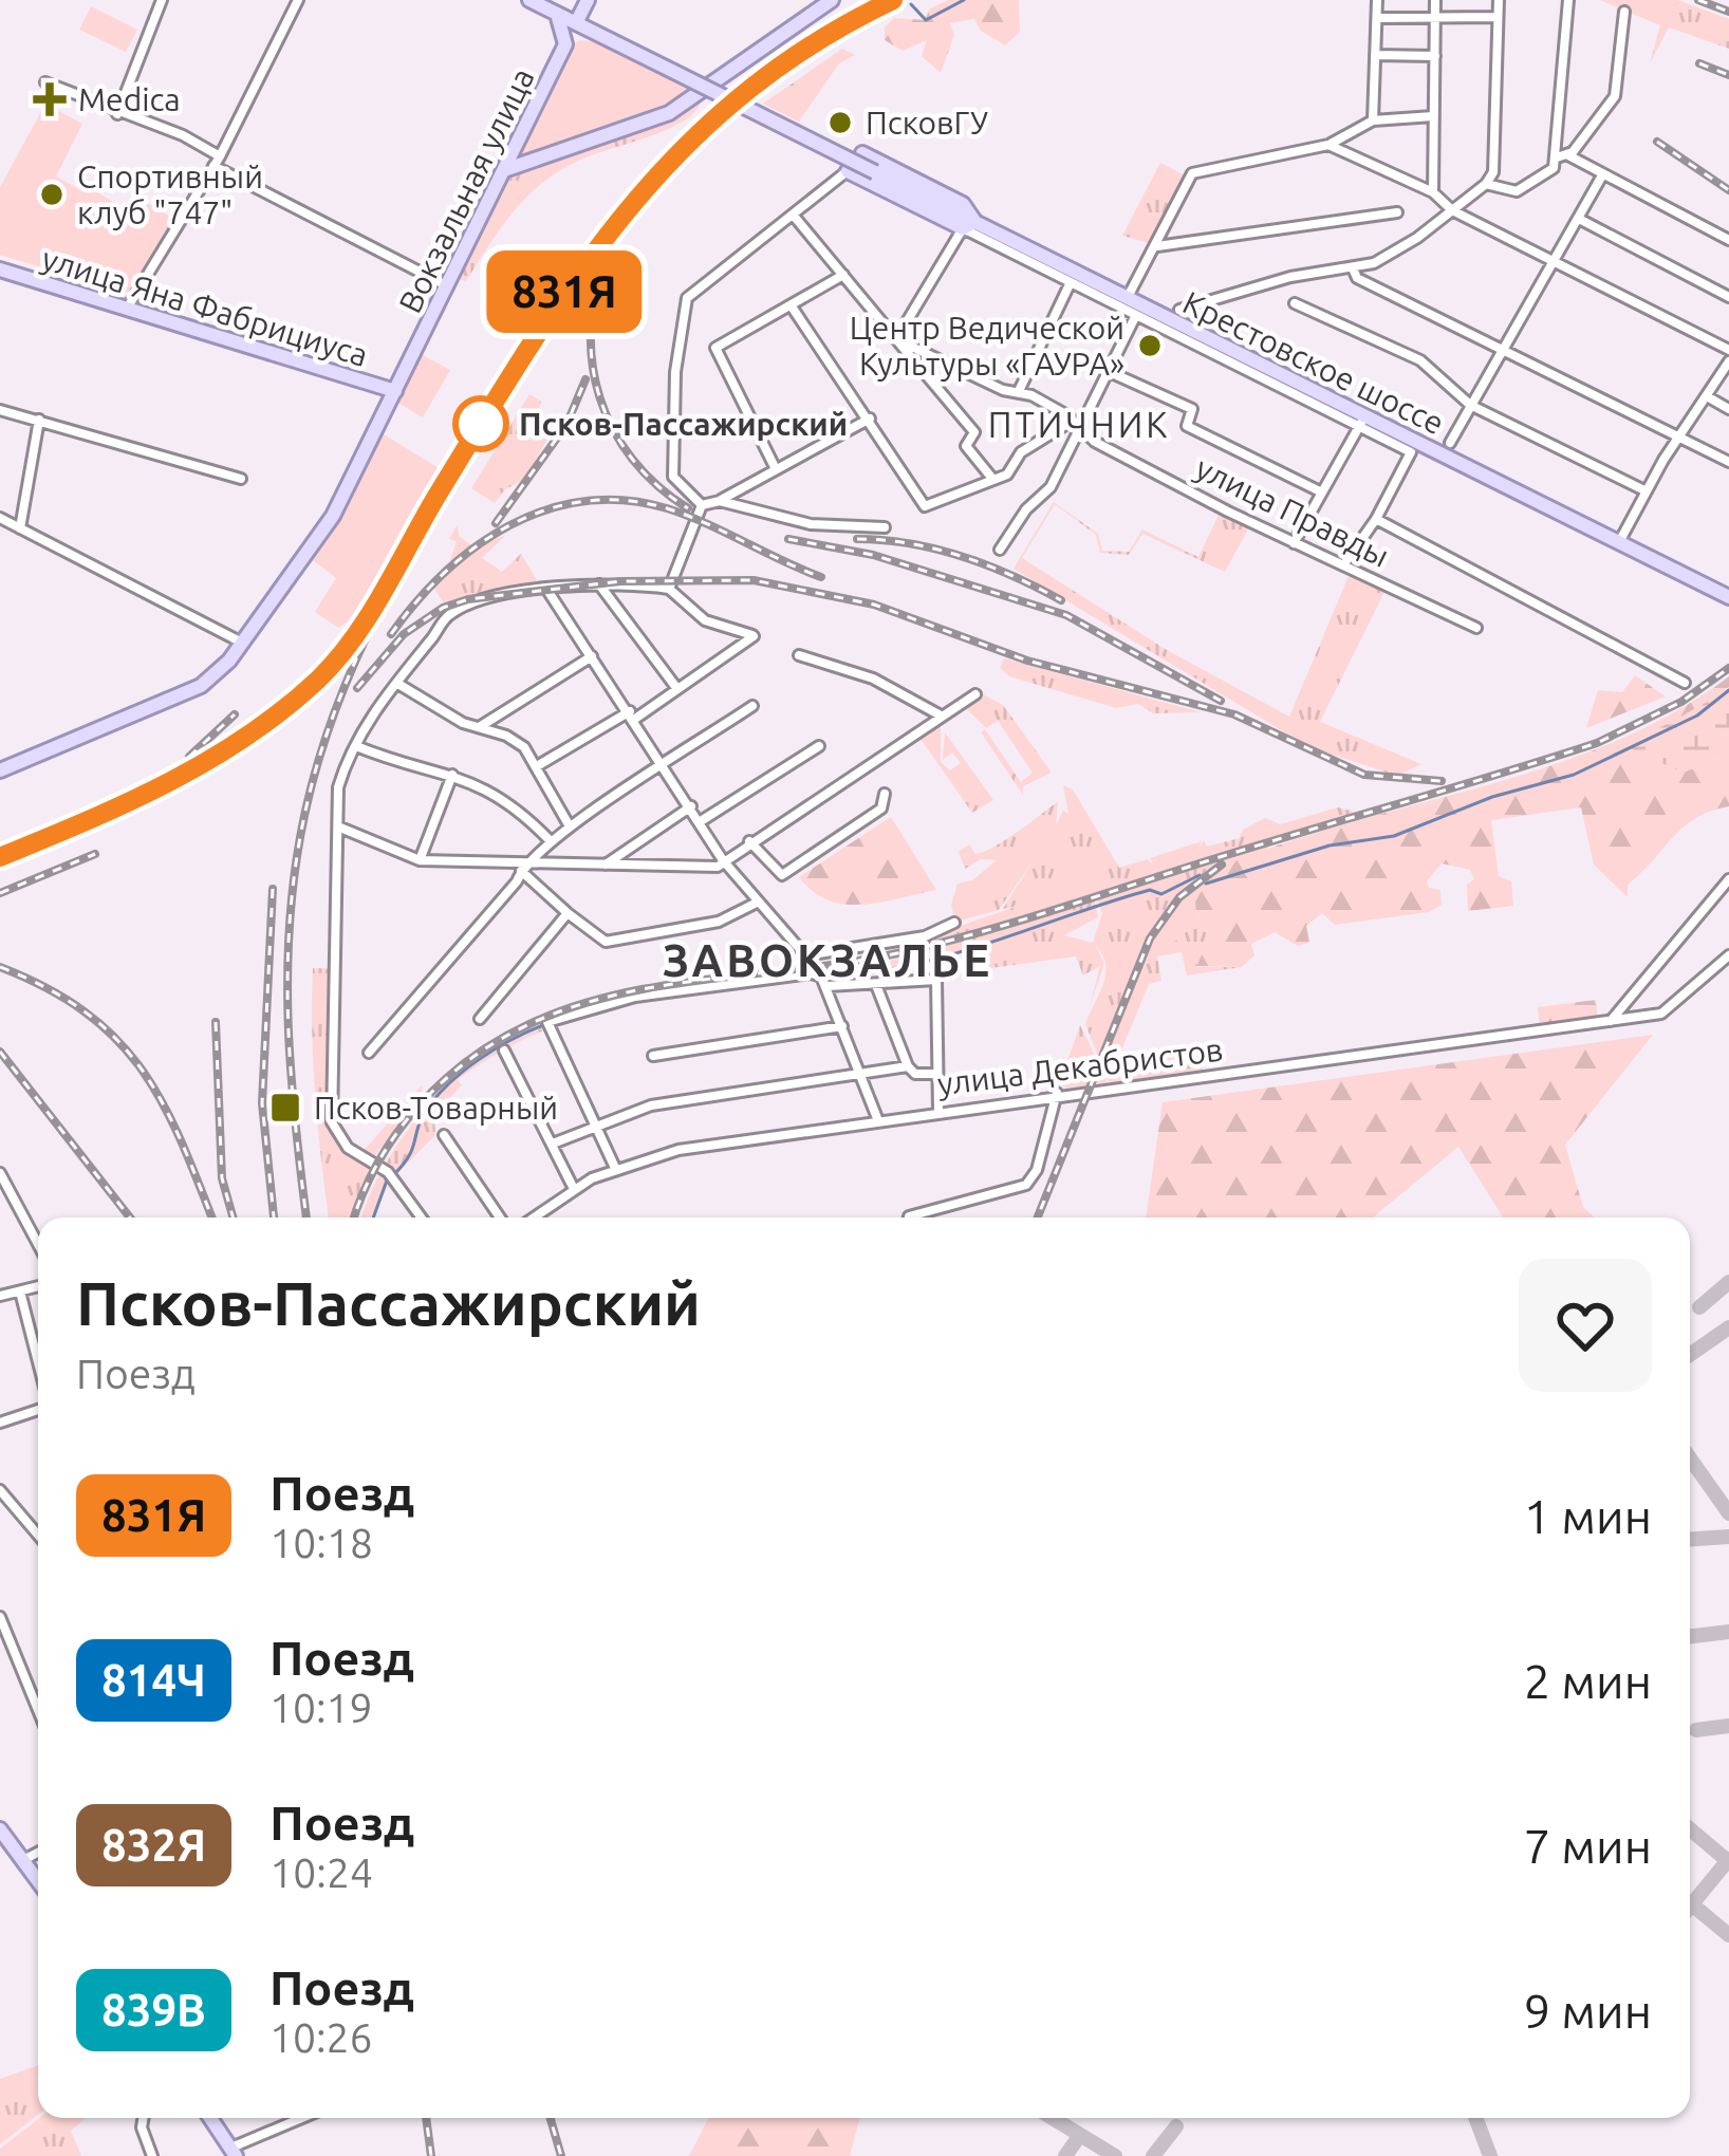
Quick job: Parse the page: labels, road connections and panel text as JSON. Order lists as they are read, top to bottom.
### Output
{
  "streets": {
    "main road": ["Вокзальная улица", "улица Яна Фабрициуса", "Крестовское шоссе"],
    "street": ["улица Правды", "улица Декабристов"]
  },
  "crossings": [
    ["Вокзальная улица", "улица Яна Фабрициуса"],
    ["Вокзальная улица", "Крестовское шоссе"]
  ],
  "districts": ["ПТИЧНИК", "ЗАВОКЗАЛЬЕ"],
  "places": {
    "health": ["Medica"],
    "other": [
      "ПсковГУ",
      "Спортивный клуб \"747\"",
      "Центр Ведической Культуры «ГАУРА»",
      "Псков-Пассажирский"
    ],
    "transit": ["Псков-Товарный"]
  },
  "page": {
    "on_map": "831Я",
    "heading": ["Псков-Пассажирский", "Поезд"],
    "list": [
      {
        "mark": "831Я",
        "name": "Поезд",
        "note": "10:18",
        "value": "1 мин"
      },
      {
        "mark": "814Ч",
        "name": "Поезд",
        "note": "10:19",
        "value": "2 мин"
      },
      {
        "mark": "832Я",
        "name": "Поезд",
        "note": "10:24",
        "value": "7 мин"
      },
      {
        "mark": "839В",
        "name": "Поезд",
        "note": "10:26",
        "value": "9 мин"
      }
    ]
  }
}
